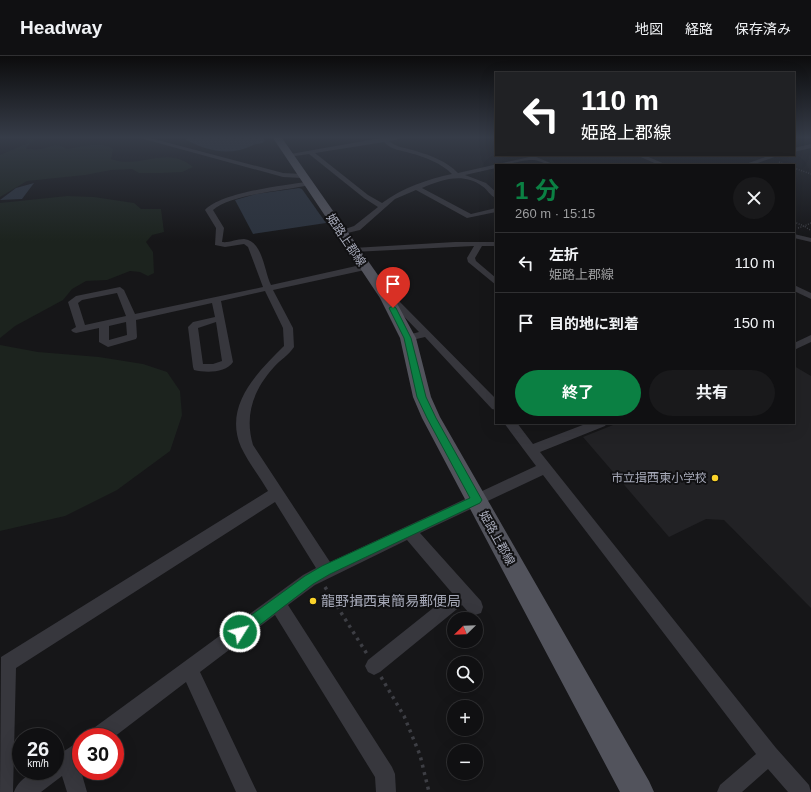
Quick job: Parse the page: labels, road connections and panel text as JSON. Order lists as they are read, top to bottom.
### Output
{
  "streets": {
    "main road": ["姫路上郡線"]
  },
  "places": ["市立揖西東小学校", "龍野揖西東簡易郵便局"],
  "north": "bottom left",
  "page": {
    "header": "Headway",
    "nav": ["地図", "経路", "保存済み"],
    "turn": ["110 m", "姫路上郡線"],
    "heading": ["1 分", "260 m · 15:15"],
    "list": [
      {
        "name": "左折",
        "note": "姫路上郡線",
        "value": "110 m"
      },
      {
        "name": "目的地に到着",
        "value": "150 m"
      }
    ],
    "buttons": ["終了", "共有"],
    "map_buttons": ["+", "−"],
    "speed": "26 km/h",
    "limit": "30"
  }
}
